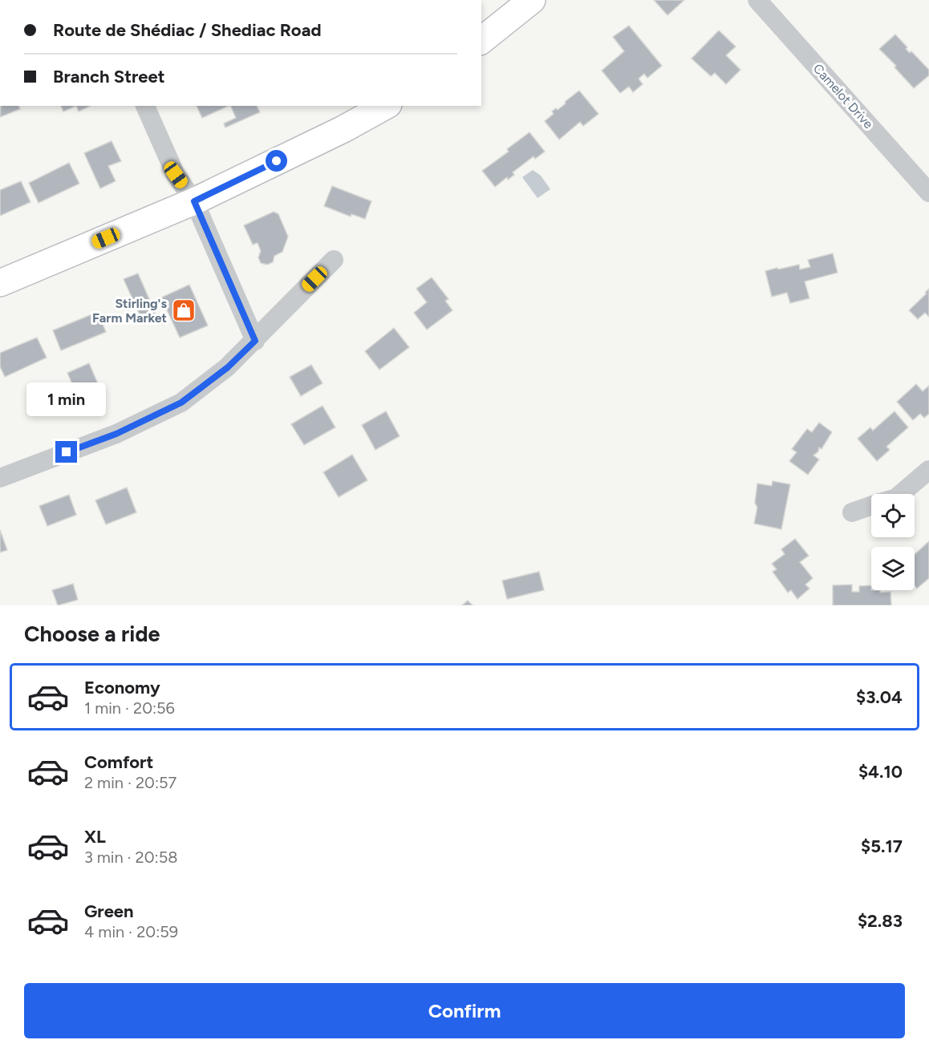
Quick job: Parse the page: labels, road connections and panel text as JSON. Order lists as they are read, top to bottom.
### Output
{
  "streets": {
    "street": ["Camelot Drive"]
  },
  "places": {
    "shop": ["Stirling's Farm Market"]
  },
  "page": {
    "banner": ["Route de Shédiac / Shediac Road", "Branch Street"],
    "bubble": "1 min",
    "heading": "Choose a ride",
    "list": [
      {
        "name": "Economy",
        "note": "1 min · 20:56",
        "value": "$3.04"
      },
      {
        "name": "Comfort",
        "note": "2 min · 20:57",
        "value": "$4.10"
      },
      {
        "name": "XL",
        "note": "3 min · 20:58",
        "value": "$5.17"
      },
      {
        "name": "Green",
        "note": "4 min · 20:59",
        "value": "$2.83"
      }
    ],
    "buttons": "Confirm"
  }
}
